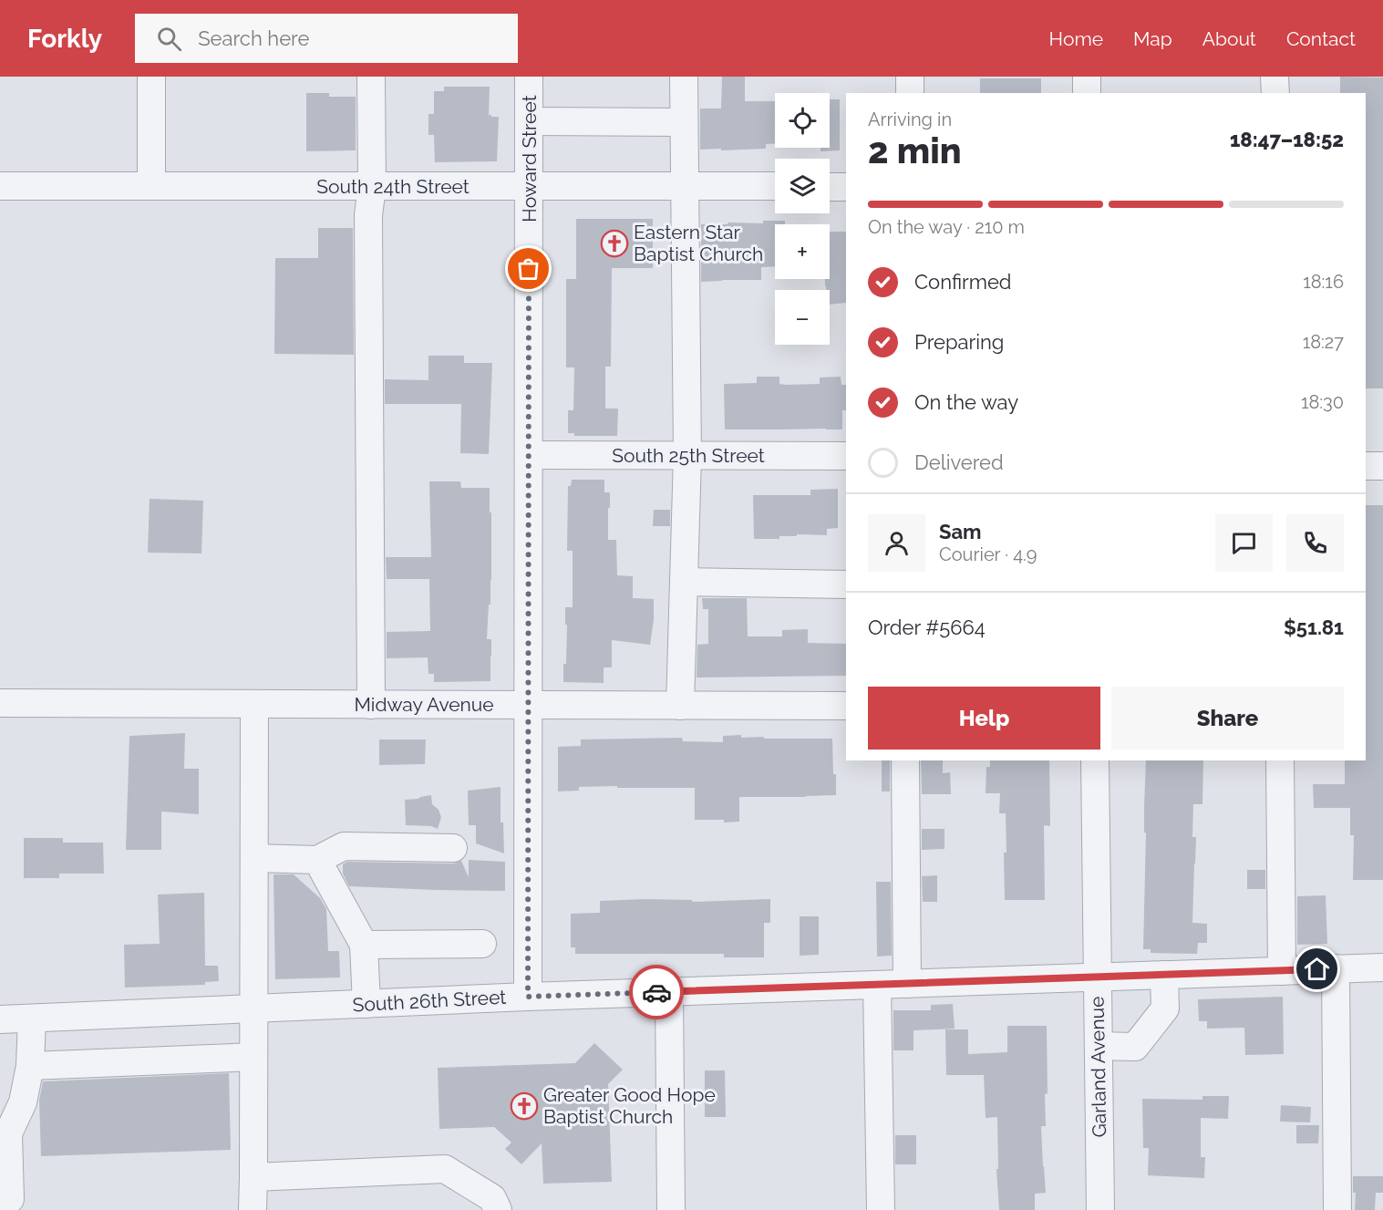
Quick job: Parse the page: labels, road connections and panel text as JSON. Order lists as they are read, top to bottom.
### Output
{
  "streets": {
    "street": [
      "Howard Street",
      "South 24th Street",
      "South 25th Street",
      "Midway Avenue",
      "South 26th Street",
      "Garland Avenue"
    ]
  },
  "crossings": [
    ["Howard Street", "South 24th Street"],
    ["Howard Street", "South 25th Street"],
    ["Howard Street", "Midway Avenue"],
    ["Howard Street", "South 26th Street"],
    ["South 26th Street", "Garland Avenue"]
  ],
  "places": {
    "church": ["Eastern Star Baptist Church", "Greater Good Hope Baptist Church"]
  },
  "page": {
    "header": "Forkly",
    "search": "Search here",
    "nav": [
      "Home",
      "Map",
      "About",
      "Contact"
    ],
    "map_buttons": ["+", "−"],
    "heading": ["2 min", "Arriving in", "18:47–18:52"],
    "panel": [
      "Sam",
      "Courier · 4.9",
      "Order #5664",
      "$51.81"
    ],
    "bar": "On the way · 210 m",
    "list": [
      ["Confirmed", "18:16"],
      ["Preparing", "18:27"],
      ["On the way", "18:30"],
      "Delivered"
    ],
    "buttons": ["Help", "Share"]
  }
}
